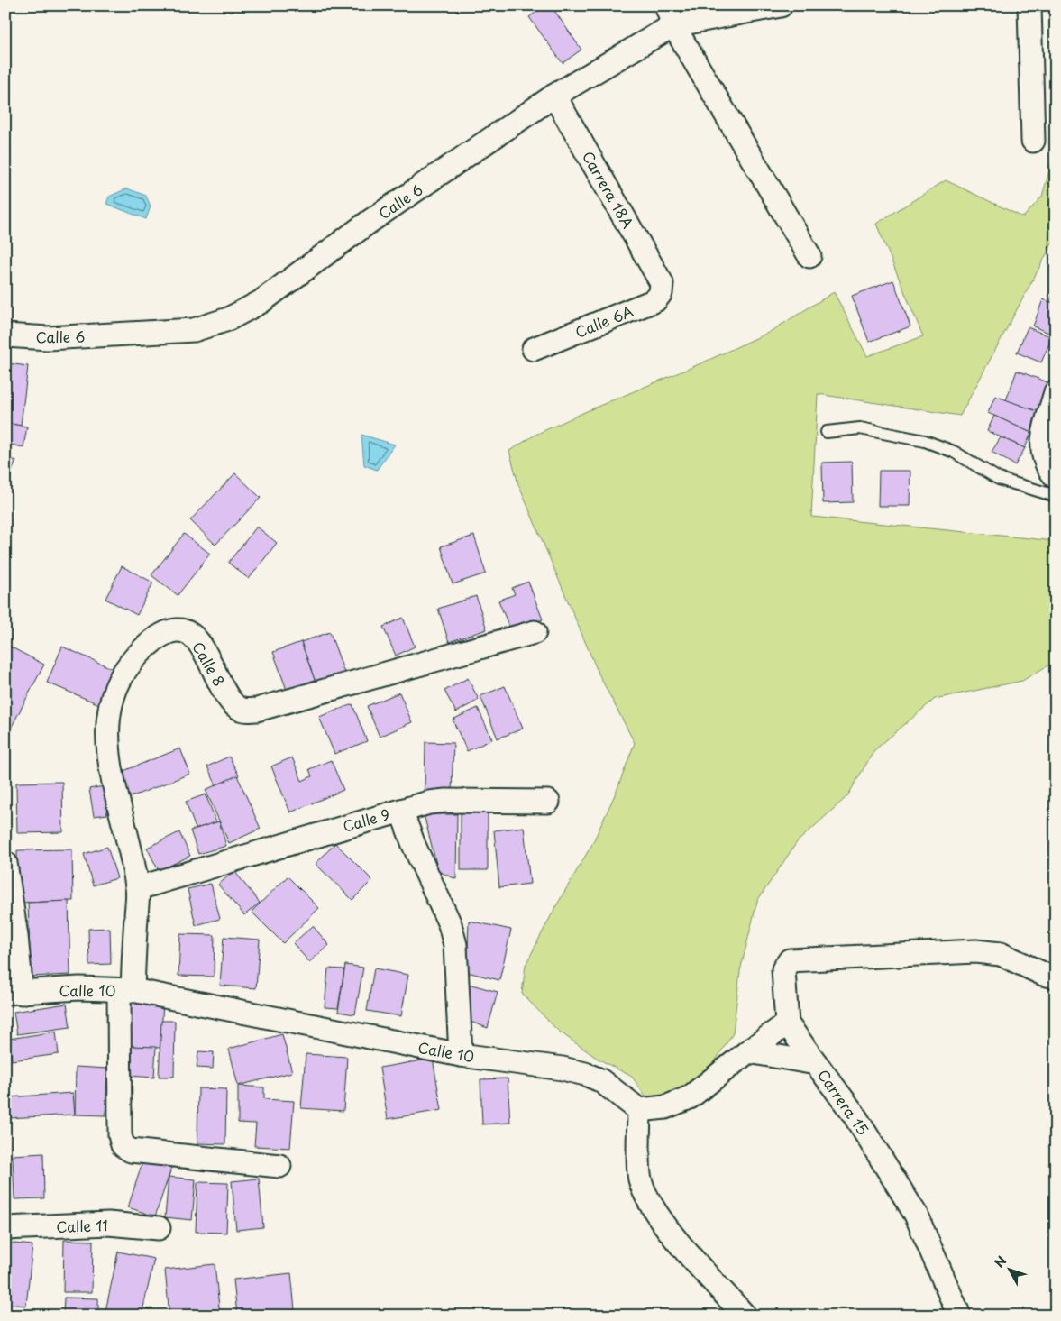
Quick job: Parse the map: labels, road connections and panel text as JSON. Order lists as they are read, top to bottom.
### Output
{
  "streets": {
    "street": [
      "Carrera 18A",
      "Calle 6",
      "Calle 6A",
      "Calle 8",
      "Calle 9",
      "Calle 10",
      "Carrera 15",
      "Calle 11"
    ]
  },
  "crossings": [
    ["Carrera 18A", "Calle 6"],
    ["Carrera 18A", "Calle 6A"],
    ["Calle 8", "Calle 9"],
    ["Calle 8", "Calle 10"],
    ["Calle 9", "Calle 10"]
  ],
  "north": "top left"
}
